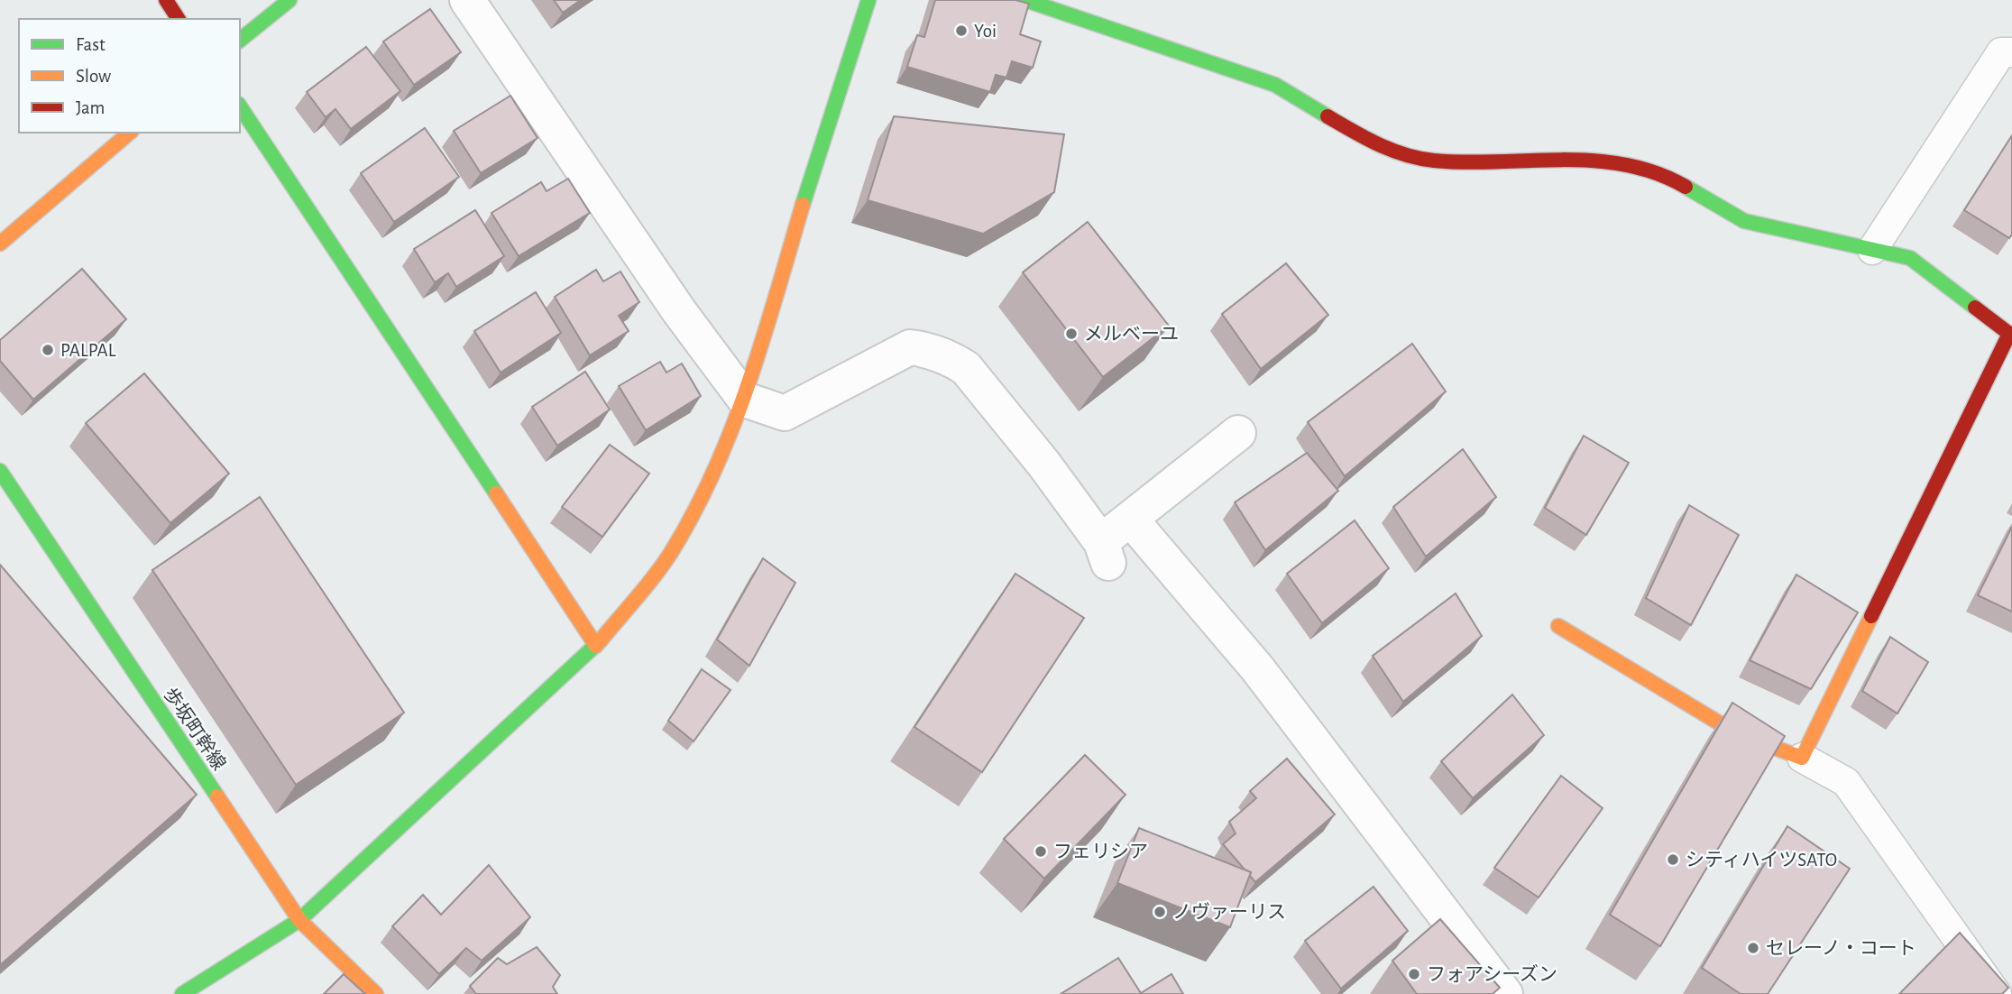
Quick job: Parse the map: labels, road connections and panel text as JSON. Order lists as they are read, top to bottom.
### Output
{
  "streets": {
    "street": ["歩坂町幹線"]
  },
  "places": [
    "Yoi",
    "メルベーユ",
    "PALPAL",
    "フェリシア",
    "シティハイツSATO",
    "ノヴァーリス",
    "セレーノ・コート",
    "フォアシーズン"
  ],
  "legend": ["Fast", "Slow", "Jam"]
}
